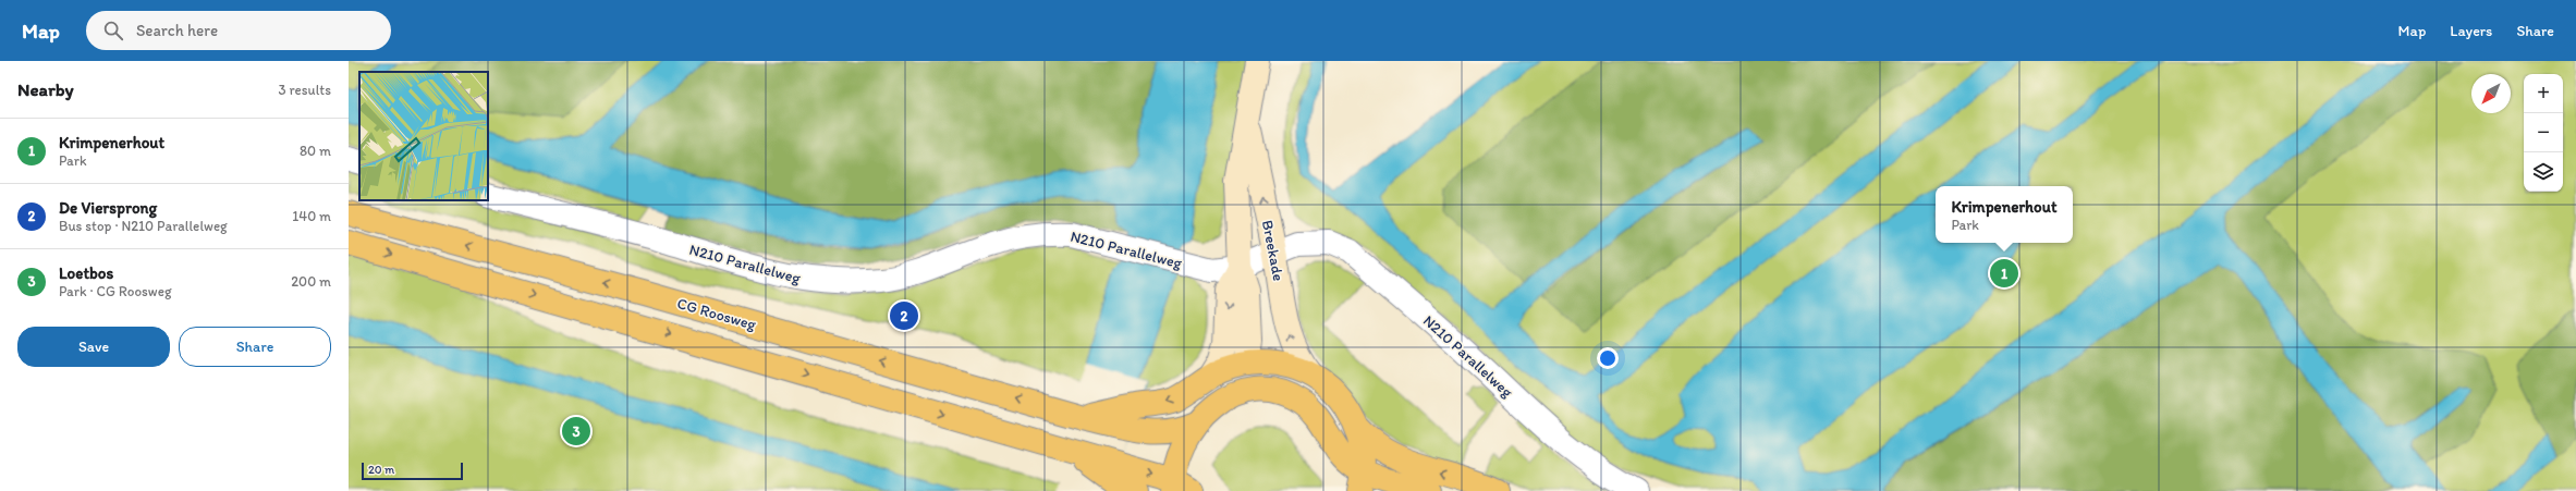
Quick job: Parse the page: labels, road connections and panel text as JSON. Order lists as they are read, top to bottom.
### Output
{
  "streets": {
    "main road": ["Breekade", "CG Roosweg"],
    "street": ["N210 Parallelweg"]
  },
  "crossings": [
    ["N210 Parallelweg", "Breekade"]
  ],
  "scale_bar": "20 m",
  "north": "bottom left",
  "page": {
    "header": "Map",
    "search": "Search here",
    "nav": ["Map", "Layers", "Share"],
    "heading": ["Nearby", "3 results"],
    "map_buttons": ["+", "−"],
    "list": [
      {
        "mark": "1",
        "name": "Krimpenerhout",
        "note": "Park",
        "value": "80 m"
      },
      {
        "mark": "2",
        "name": "De Viersprong",
        "note": "Bus stop · N210 Parallelweg",
        "value": "140 m"
      },
      {
        "mark": "3",
        "name": "Loetbos",
        "note": "Park · CG Roosweg",
        "value": "200 m"
      }
    ],
    "popup": ["Krimpenerhout", "Park"],
    "pins": ["1", "2", "3"],
    "buttons": ["Save", "Share"],
    "scale": "20 m"
  }
}
